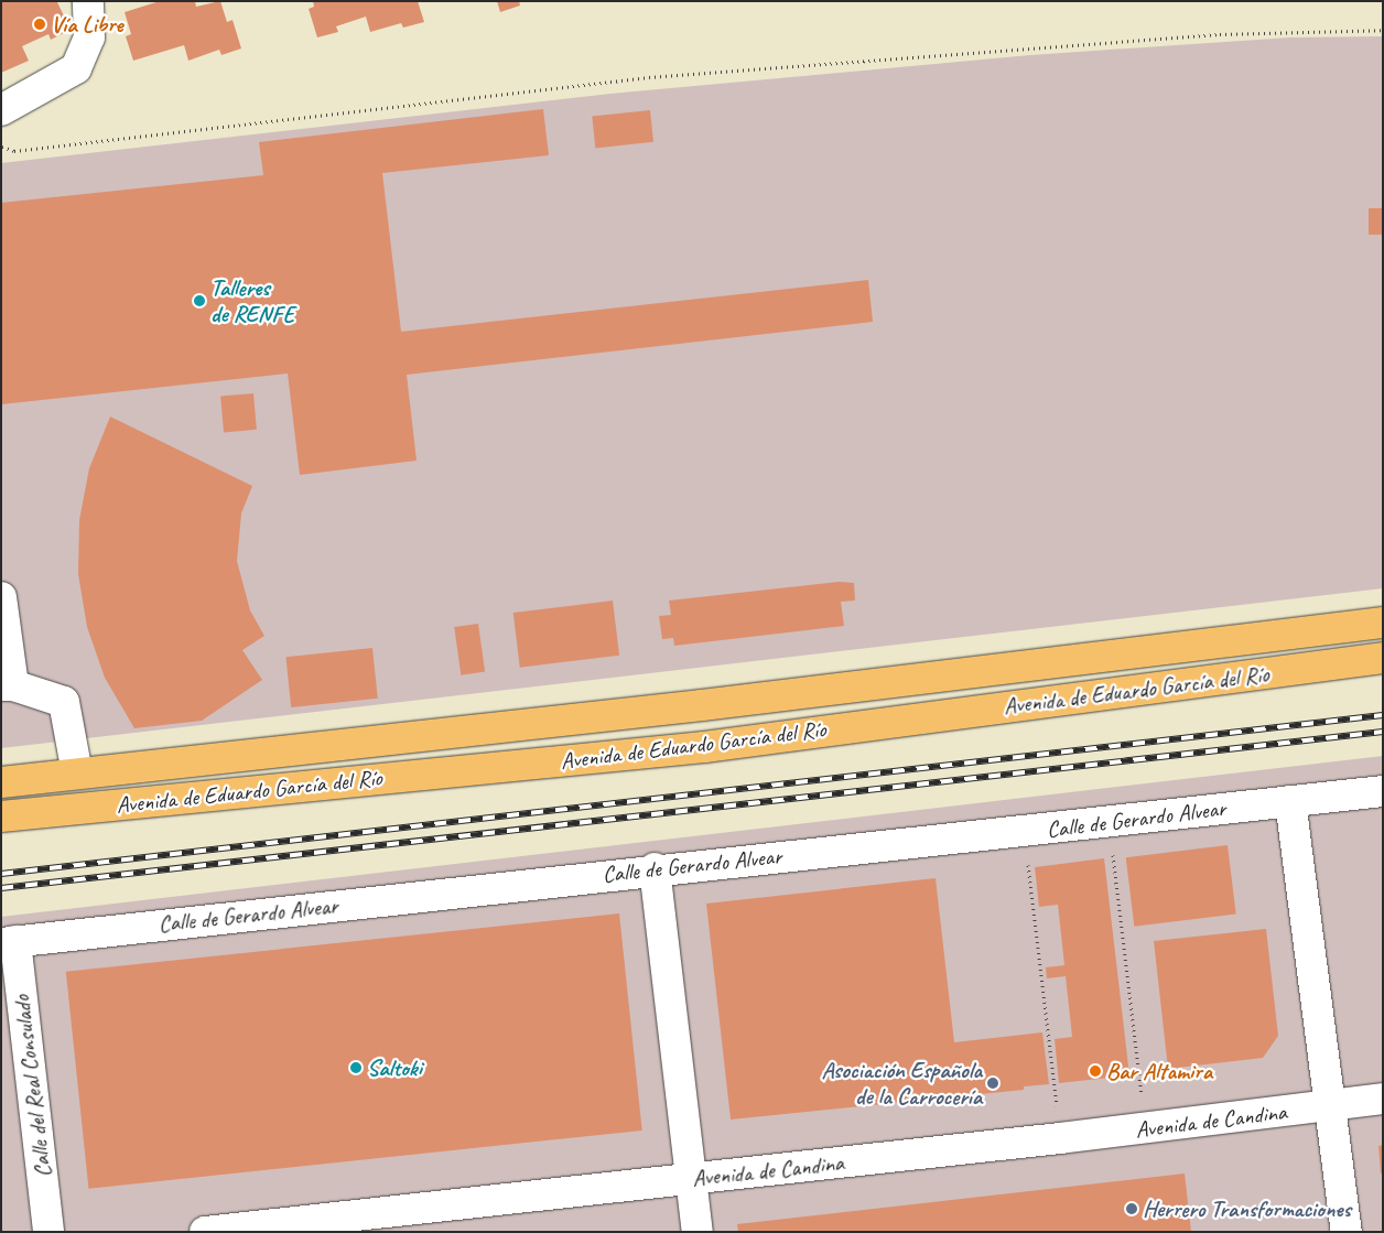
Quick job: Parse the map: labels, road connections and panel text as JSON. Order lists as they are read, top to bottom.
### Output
{
  "streets": {
    "highway": ["Avenida de Eduardo García del Río"],
    "street": ["Calle de Gerardo Alvear", "Calle del Real Consulado", "Avenida de Candina"]
  },
  "crossings": [
    ["Calle de Gerardo Alvear", "Calle del Real Consulado"]
  ],
  "places": [
    "Vía Libre",
    "Talleres de RENFE",
    "Saltoki",
    "Bar Altamira",
    "Asociación Española de la Carrocería",
    "Herrero Transformaciones"
  ]
}
